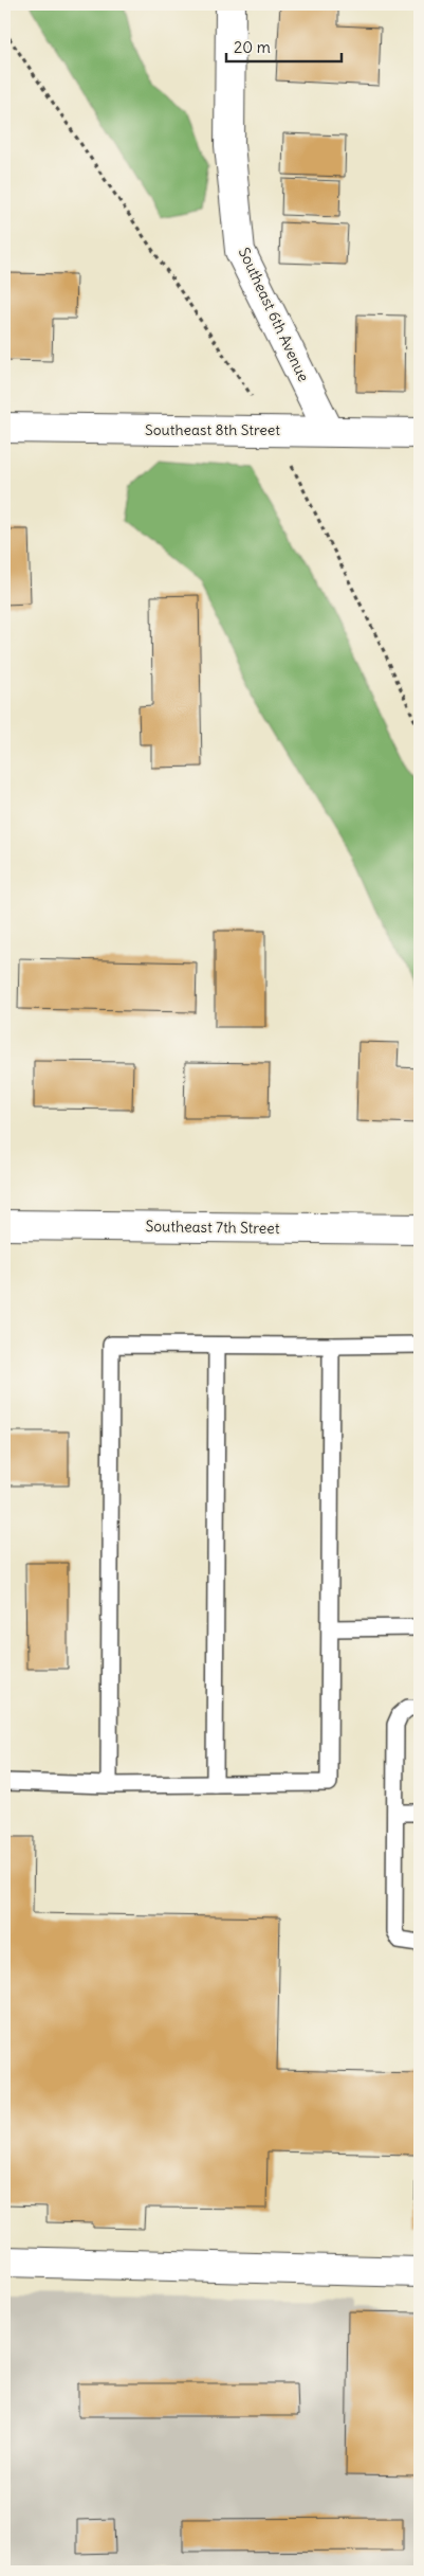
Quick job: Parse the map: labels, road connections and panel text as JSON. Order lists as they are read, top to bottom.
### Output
{
  "streets": {
    "street": ["Southeast 6th Avenue", "Southeast 8th Street", "Southeast 7th Street"]
  },
  "crossings": [
    ["Southeast 6th Avenue", "Southeast 8th Street"]
  ],
  "scale_bar": "20 m"
}
